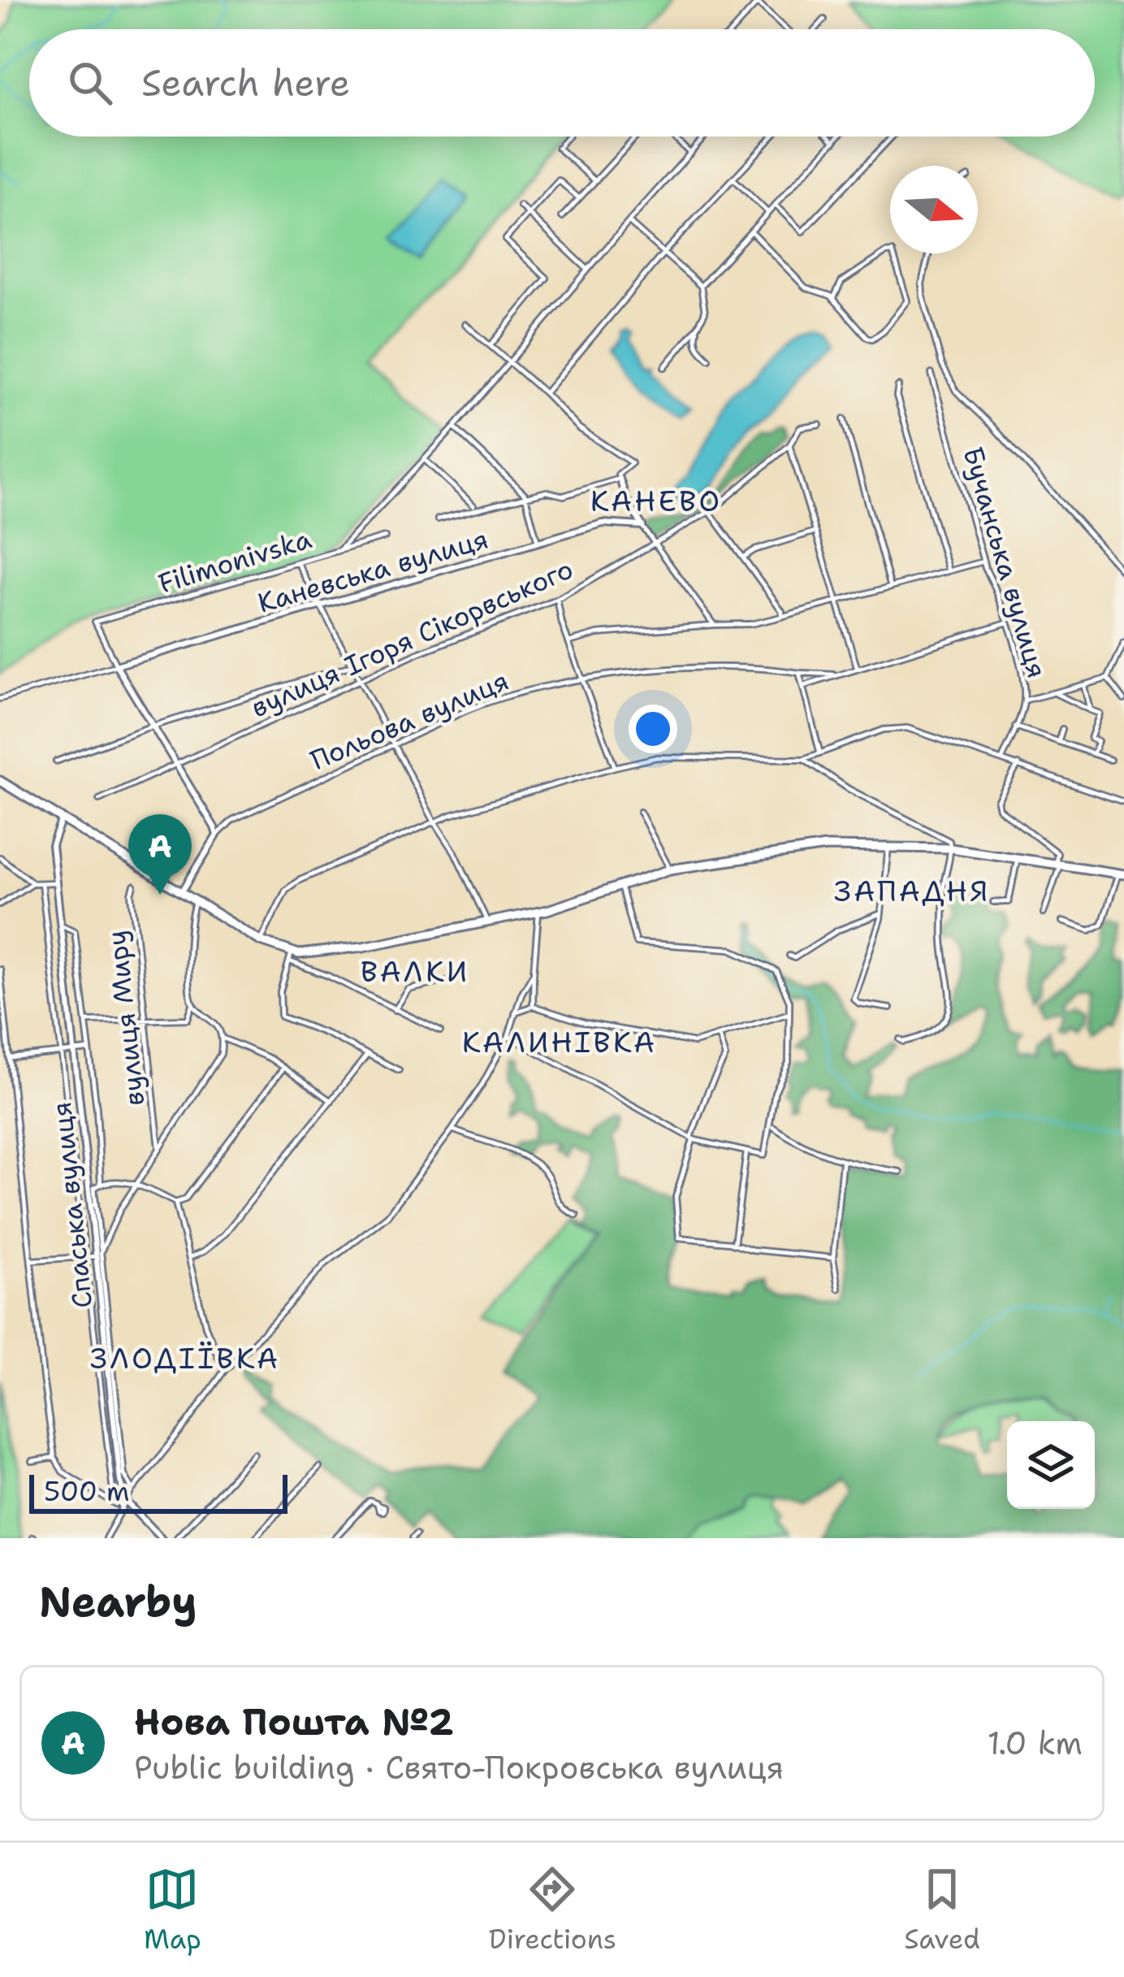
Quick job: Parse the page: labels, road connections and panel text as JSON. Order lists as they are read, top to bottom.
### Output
{
  "streets": {
    "street": [
      "Filimonivska",
      "Бучанська вулиця",
      "Каневська вулиця",
      "вулиця Ігоря Сікорвського",
      "Польова вулиця",
      "вулиця Миру",
      "Спаська вулиця"
    ]
  },
  "crossings": [
    ["Filimonivska", "Каневська вулиця"]
  ],
  "districts": [
    "КАНЕВО",
    "ЗАПАДНЯ",
    "ВАЛКИ",
    "КАЛИНІВКА",
    "ЗЛОДІЇВКА"
  ],
  "scale_bar": "500 m",
  "north": "right",
  "page": {
    "search": "Search here",
    "pins": "A",
    "scale": "500 m",
    "heading": "Nearby",
    "list": [
      {
        "mark": "A",
        "name": "Нова Пошта №2",
        "note": "Public building · Свято-Покровська вулиця",
        "value": "1.0 km"
      }
    ],
    "nav": ["Map", "Directions", "Saved"]
  }
}
